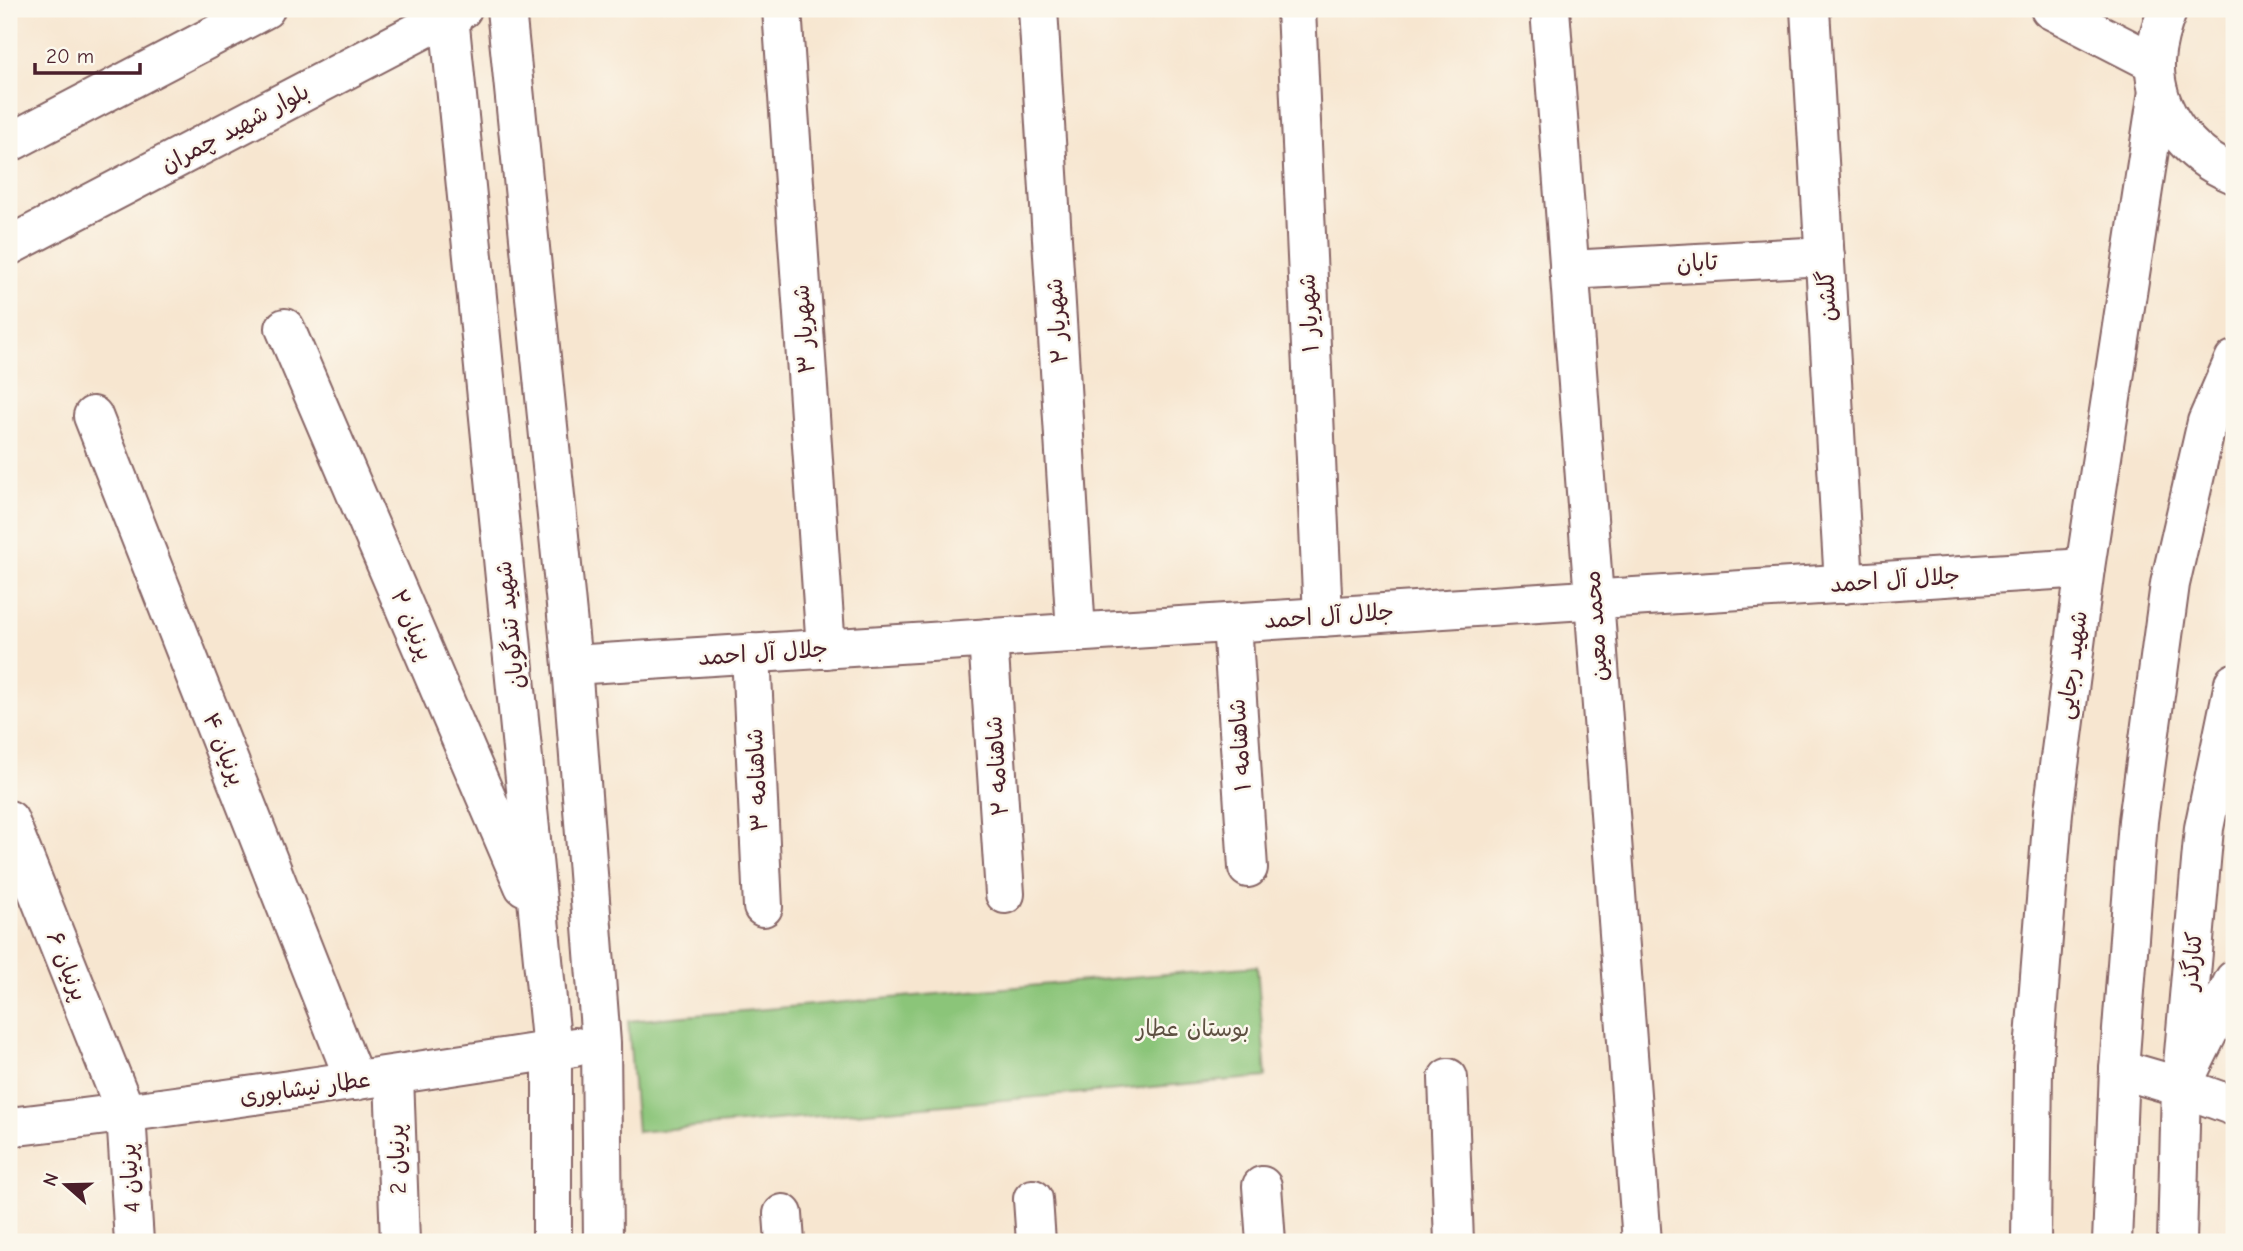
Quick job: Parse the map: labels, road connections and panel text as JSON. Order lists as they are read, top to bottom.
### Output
{
  "streets": {
    "street": [
      "بلوار شهید چمران",
      "تابان",
      "گلشن",
      "شهریار ۱",
      "شهریار ۲",
      "شهریار ۳",
      "جلال آل احمد",
      "پرنیان ۲",
      "شهید تندگویان",
      "محمد معین",
      "شهید رجایی",
      "شاهنامه ۱",
      "پرنیان ۴",
      "شاهنامه ۲",
      "شاهنامه ۳",
      "کنارگذر",
      "پرنیان ۶",
      "عطار نیشابوری",
      "پرنیان 2",
      "پرنیان 4"
    ]
  },
  "crossings": [
    ["بلوار شهید چمران", "شهید تندگویان"],
    ["تابان", "گلشن"],
    ["تابان", "محمد معین"],
    ["گلشن", "جلال آل احمد"],
    ["شهریار ۱", "جلال آل احمد"],
    ["شهریار ۲", "جلال آل احمد"],
    ["شهریار ۳", "جلال آل احمد"],
    ["جلال آل احمد", "محمد معین"],
    ["جلال آل احمد", "شهید رجایی"],
    ["جلال آل احمد", "شاهنامه ۱"],
    ["جلال آل احمد", "شاهنامه ۲"],
    ["جلال آل احمد", "شاهنامه ۳"],
    ["پرنیان ۲", "شهید تندگویان"],
    ["شهید تندگویان", "عطار نیشابوری"],
    ["پرنیان ۴", "عطار نیشابوری"],
    ["پرنیان ۶", "عطار نیشابوری"],
    ["پرنیان ۶", "پرنیان 4"],
    ["عطار نیشابوری", "پرنیان 2"],
    ["عطار نیشابوری", "پرنیان 4"]
  ],
  "parks": ["بوستان عطار"],
  "scale_bar": "20 m",
  "north": "left"
}
